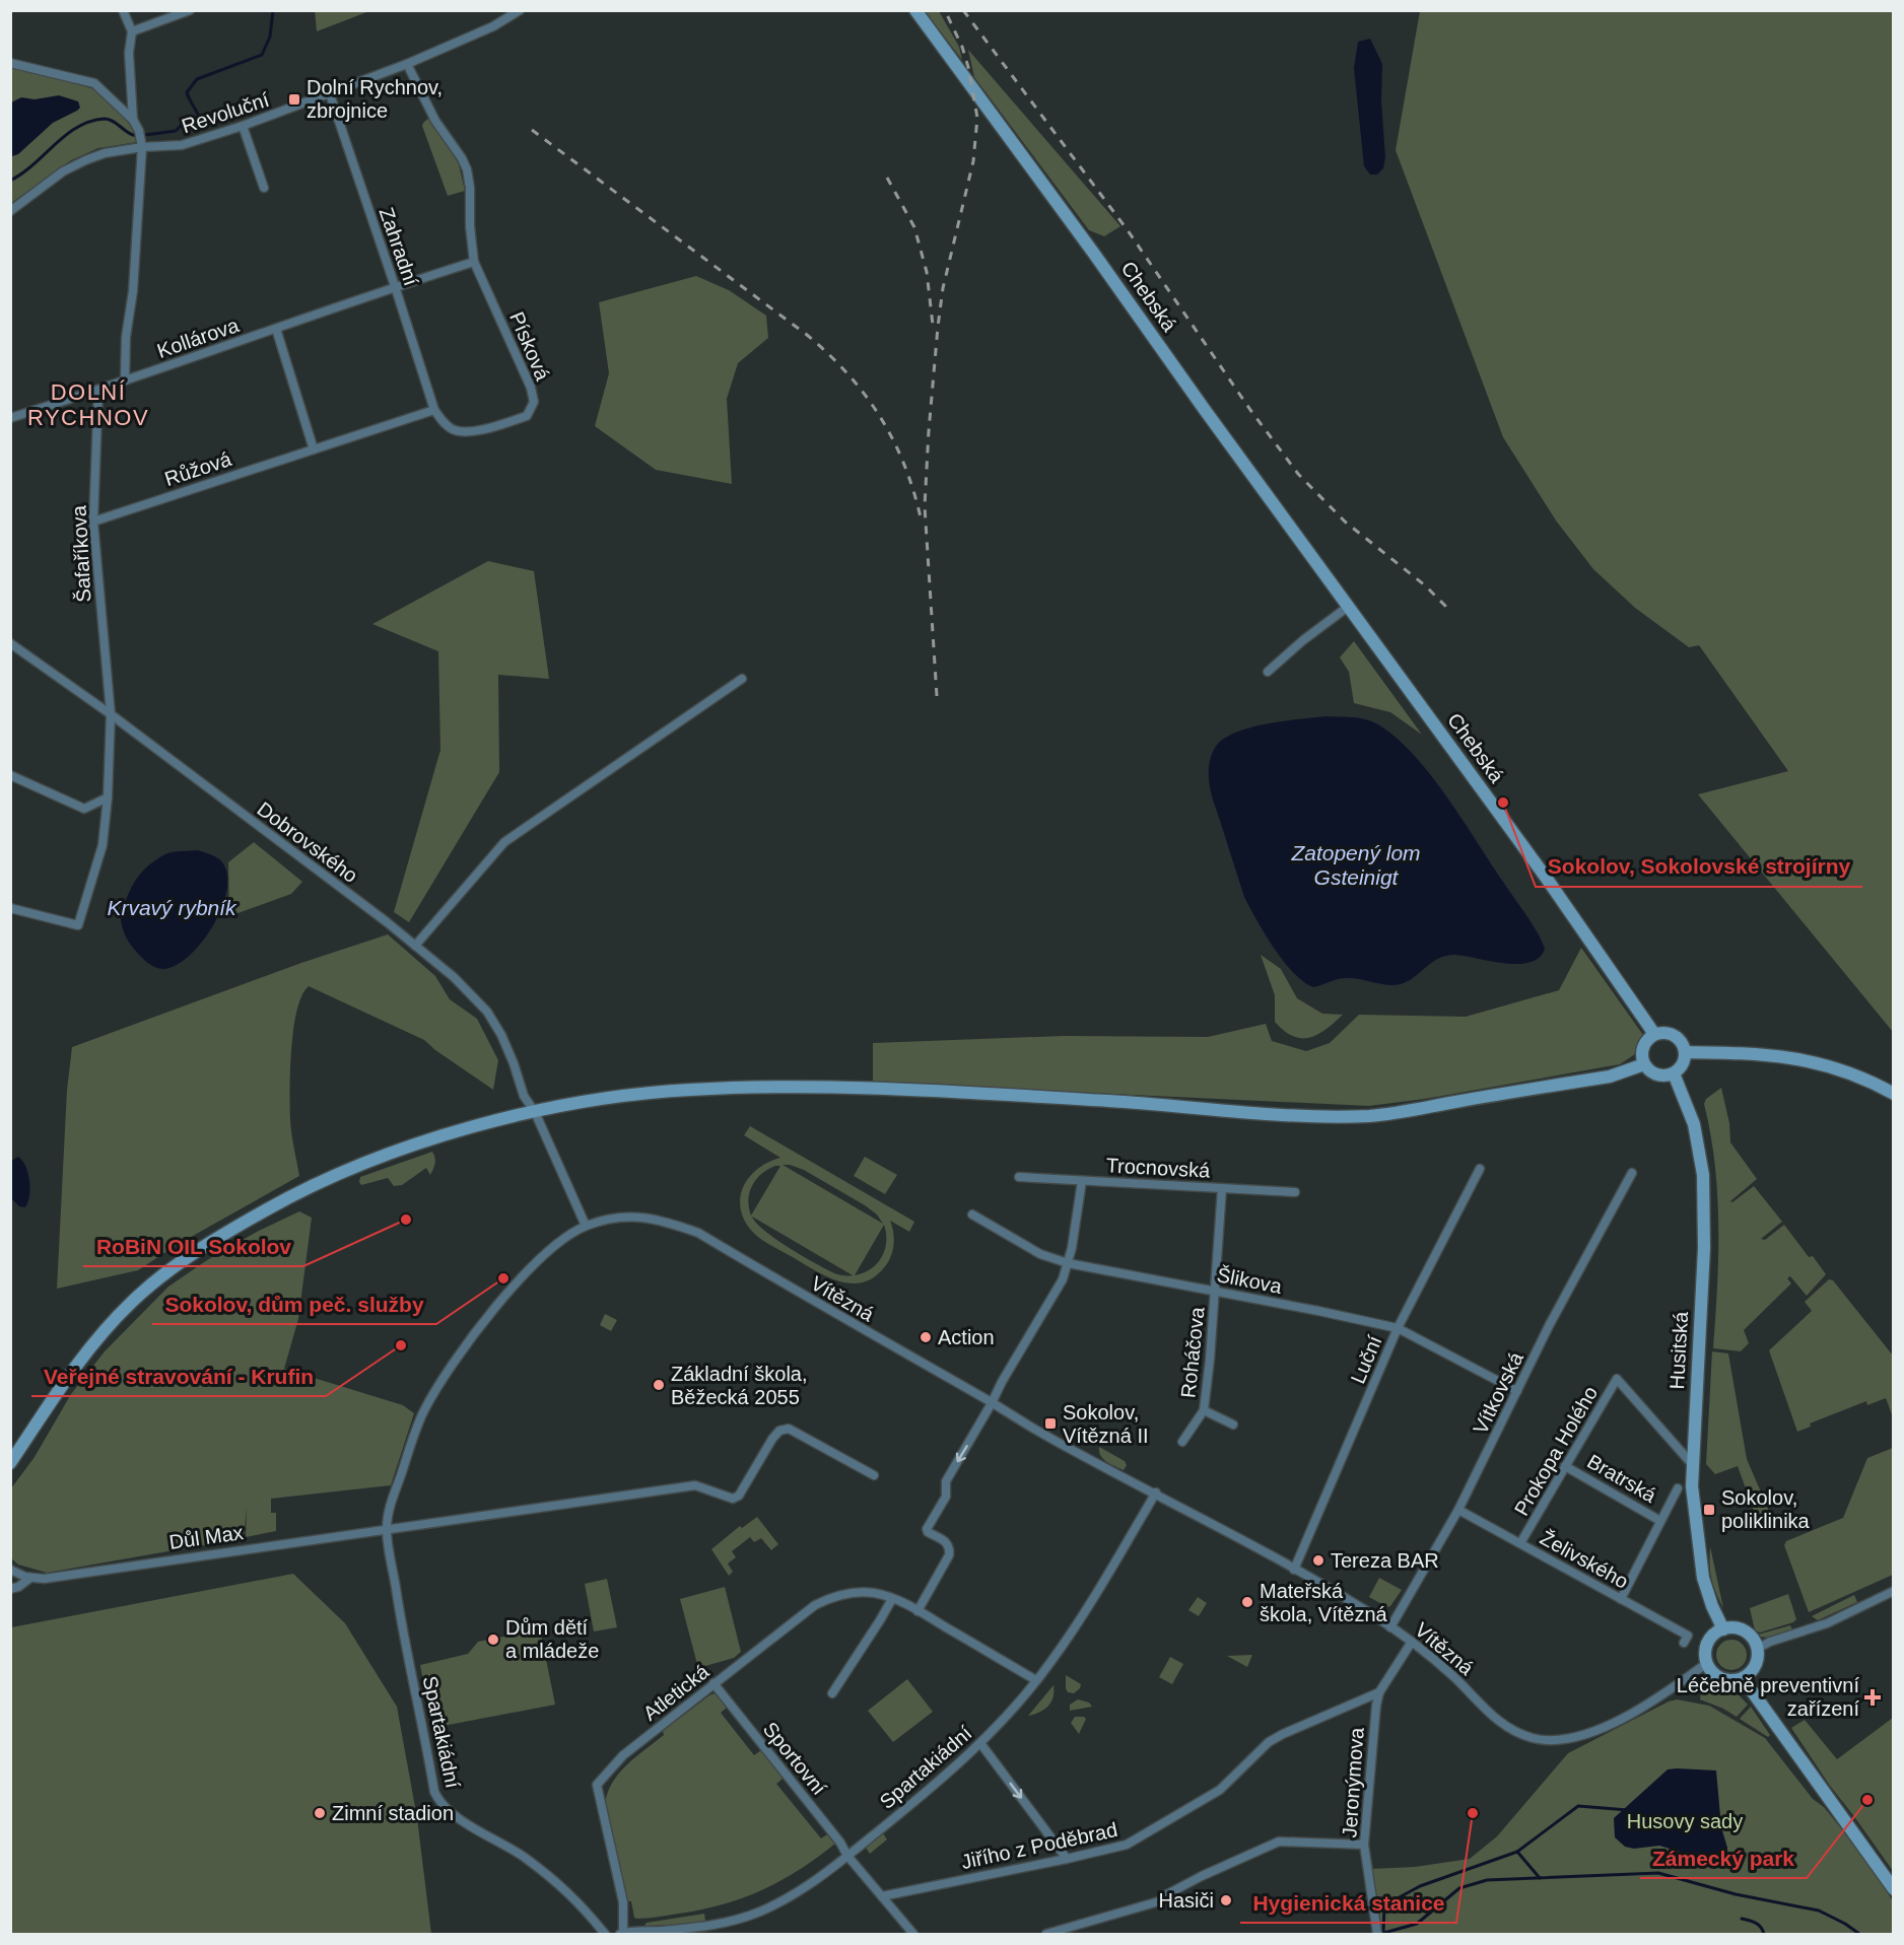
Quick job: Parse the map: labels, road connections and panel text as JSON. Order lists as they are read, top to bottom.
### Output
{
  "streets": {
    "street": [
      "Revoluční",
      "Zahradní",
      "Chebská",
      "Kollárova",
      "Písková",
      "Růžová",
      "Šafaříkova",
      "Dobrovského",
      "Trocnovská",
      "Šlikova",
      "Vítězná",
      "Husitská",
      "Roháčova",
      "Luční",
      "Vítkovská",
      "Prokopa Holého",
      "Bratrská",
      "Důl Max",
      "Želivského",
      "Atletická",
      "Spartakiádní",
      "Sportovní",
      "Jeronýmova",
      "Jiřího z Poděbrad"
    ]
  },
  "crossings": [
    ["Revoluční", "Zahradní"],
    ["Revoluční", "Písková"],
    ["Zahradní", "Kollárova"],
    ["Zahradní", "Písková"],
    ["Zahradní", "Růžová"],
    ["Chebská", "Husitská"],
    ["Kollárova", "Šafaříkova"],
    ["Písková", "Růžová"],
    ["Růžová", "Šafaříkova"],
    ["Šafaříkova", "Dobrovského"],
    ["Dobrovského", "Vítězná"],
    ["Trocnovská", "Roháčova"],
    ["Šlikova", "Roháčova"],
    ["Šlikova", "Luční"],
    ["Šlikova", "Vítkovská"],
    ["Vítězná", "Husitská"],
    ["Vítězná", "Luční"],
    ["Vítězná", "Vítkovská"],
    ["Vítězná", "Důl Max"],
    ["Vítězná", "Spartakiádní"],
    ["Vítězná", "Jeronýmova"],
    ["Husitská", "Prokopa Holého"],
    ["Vítkovská", "Želivského"],
    ["Prokopa Holého", "Bratrská"],
    ["Prokopa Holého", "Želivského"],
    ["Důl Max", "Spartakiádní"],
    ["Atletická", "Spartakiádní"],
    ["Atletická", "Sportovní"],
    ["Spartakiádní", "Sportovní"],
    ["Sportovní", "Jiřího z Poděbrad"],
    ["Jeronýmova", "Jiřího z Poděbrad"]
  ],
  "districts": ["DOLNÍ RYCHNOV"],
  "water": ["Zatopený lom Gsteinigt", "Krvavý rybník"],
  "parks": ["Husovy sady"],
  "places": {
    "transit": ["Dolní Rychnov, zbrojnice", "Sokolov, Vítězná II", "Sokolov, poliklinika"],
    "other": [
      "Sokolov, Sokolovské strojírny",
      "RoBiN OIL Sokolov",
      "Sokolov, dům peč. služby",
      "Action",
      "Veřejné stravování - Krufin",
      "Základní škola, Běžecká 2055",
      "Tereza BAR",
      "Mateřská škola, Vítězná",
      "Dům dětí a mládeže",
      "Zámecký park",
      "Zimní stadion",
      "Hygienická stanice",
      "Hasiči"
    ],
    "health": ["Léčebně preventivní zařízení"]
  }
}
